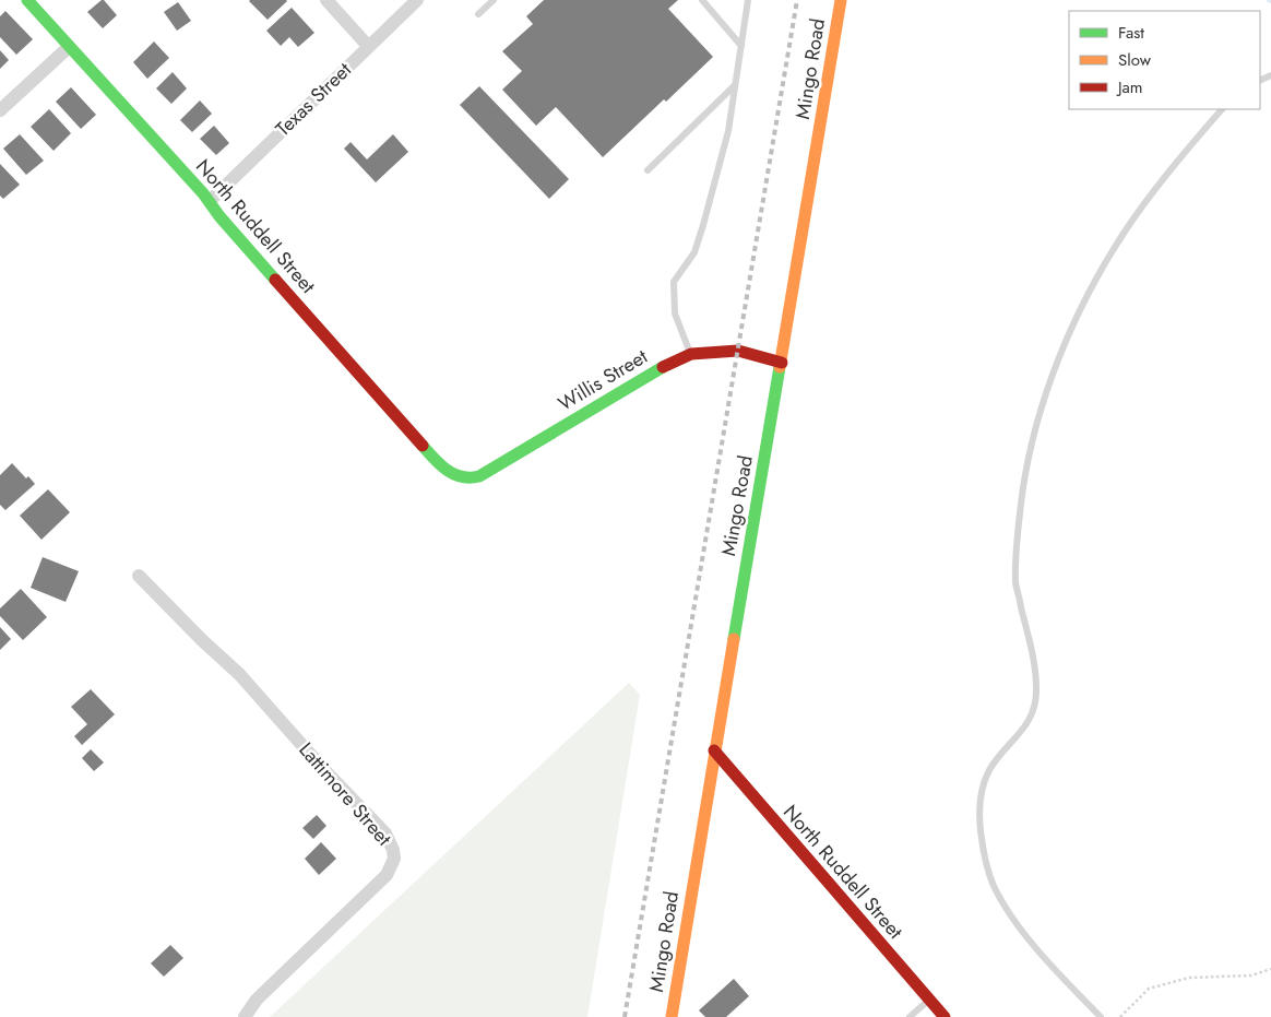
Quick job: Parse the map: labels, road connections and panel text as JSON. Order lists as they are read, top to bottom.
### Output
{
  "streets": {
    "street": [
      "Mingo Road",
      "Texas Street",
      "North Ruddell Street",
      "Willis Street",
      "Lattimore Street"
    ]
  },
  "crossings": [
    ["Mingo Road", "North Ruddell Street"],
    ["Mingo Road", "Willis Street"],
    ["Texas Street", "North Ruddell Street"],
    ["North Ruddell Street", "Willis Street"]
  ],
  "legend": ["Fast", "Slow", "Jam"]
}
